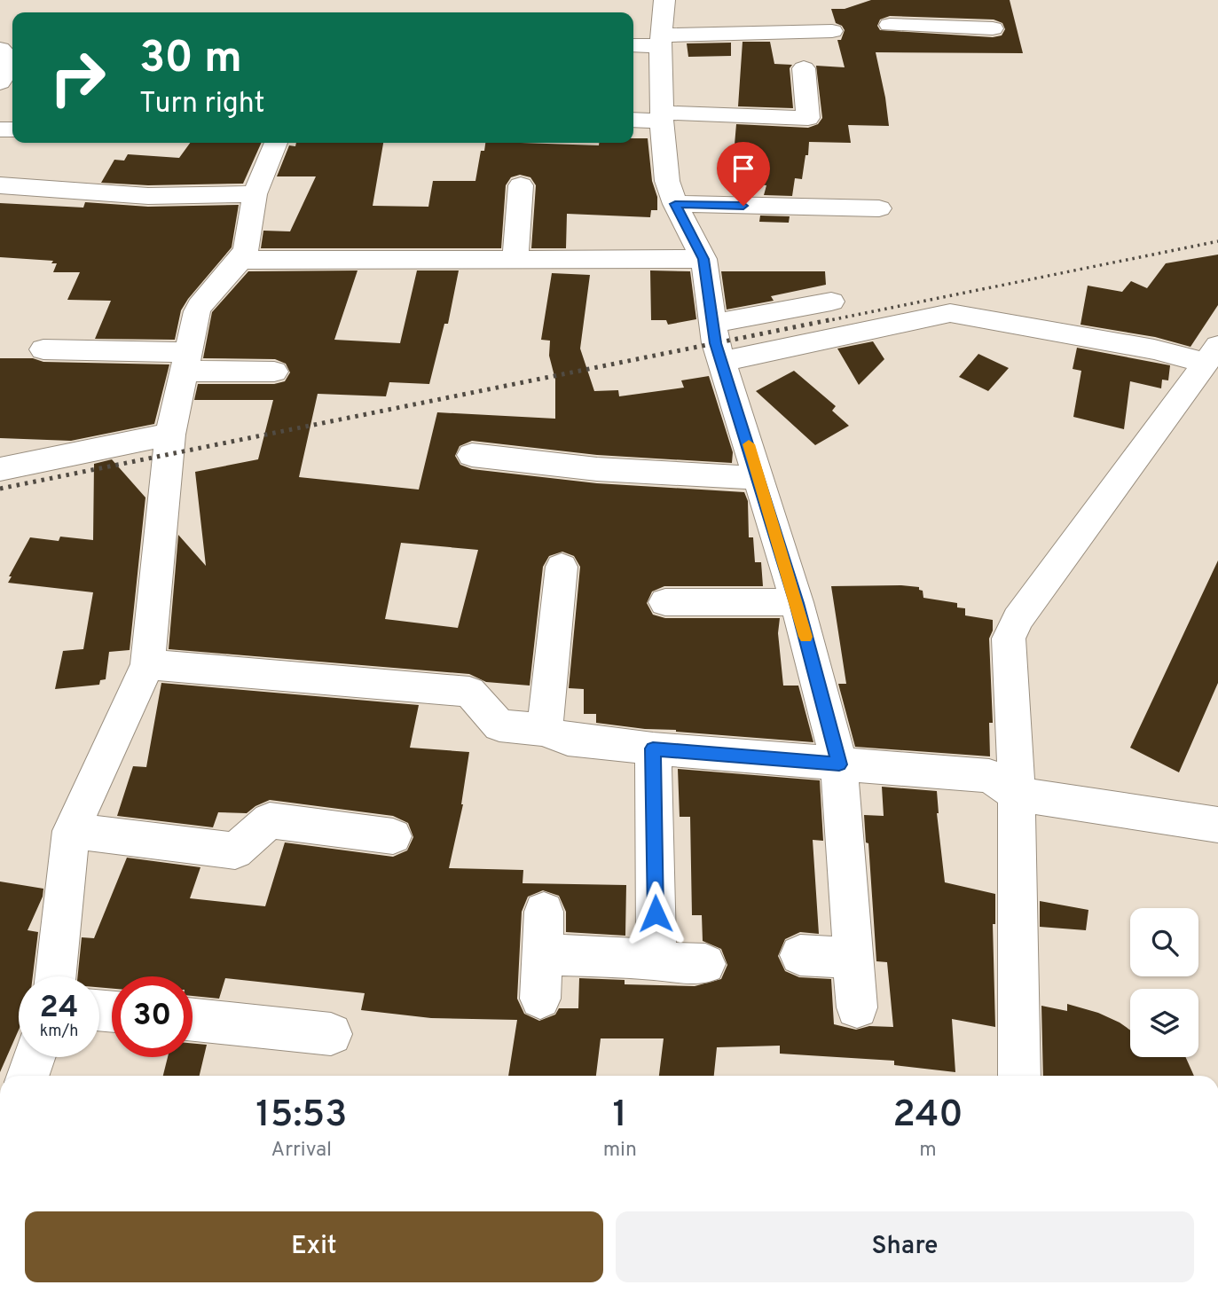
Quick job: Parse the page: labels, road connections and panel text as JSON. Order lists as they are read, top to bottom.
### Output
{
  "page": {
    "turn": ["30 m", "Turn right"],
    "speed": "24 km/h",
    "limit": "30",
    "eta": [
      "15:53",
      "Arrival",
      "1",
      "min",
      "240",
      "m"
    ],
    "buttons": ["Exit", "Share"]
  }
}
